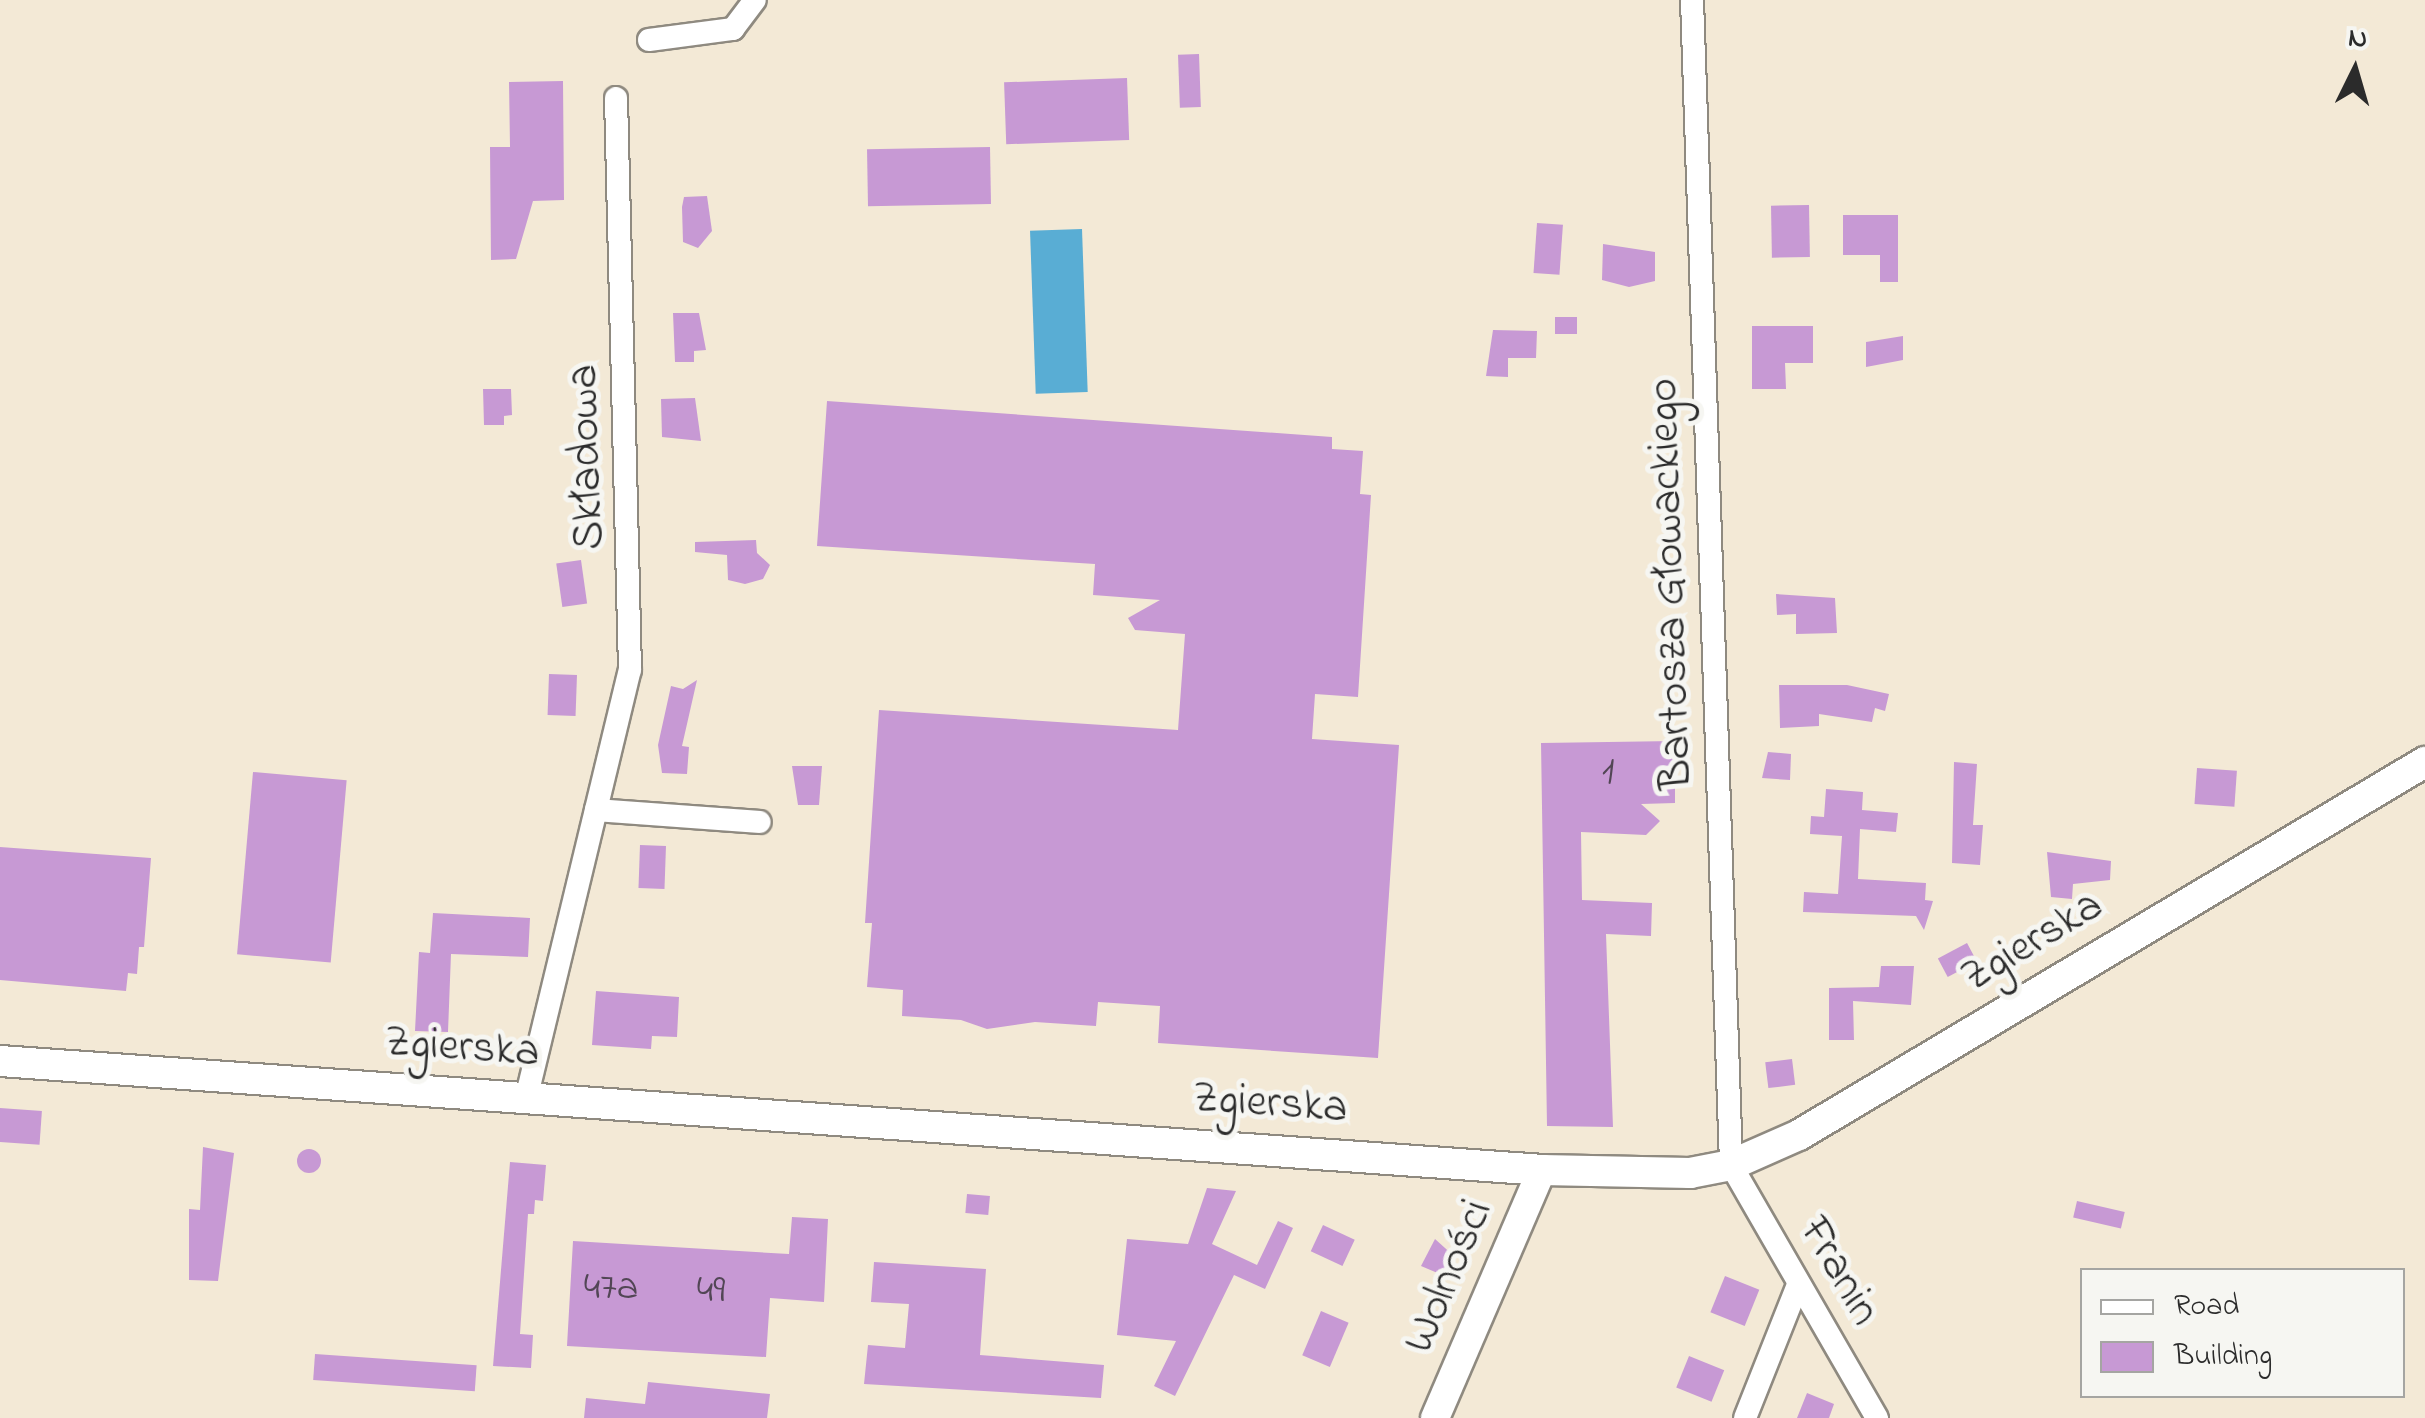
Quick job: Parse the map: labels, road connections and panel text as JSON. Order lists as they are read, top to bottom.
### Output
{
  "streets": {
    "main road": ["Zgierska"],
    "street": [
      "Składowa",
      "Bartosza Głowackiego",
      "Franin",
      "Wolności"
    ]
  },
  "crossings": [
    ["Składowa", "Zgierska"],
    ["Bartosza Głowackiego", "Zgierska"],
    ["Bartosza Głowackiego", "Franin"],
    ["Zgierska", "Franin"],
    ["Zgierska", "Wolności"]
  ],
  "house_numbers": ["1", "47a", "49"],
  "legend": ["Road", "Building"],
  "north": "top"
}
